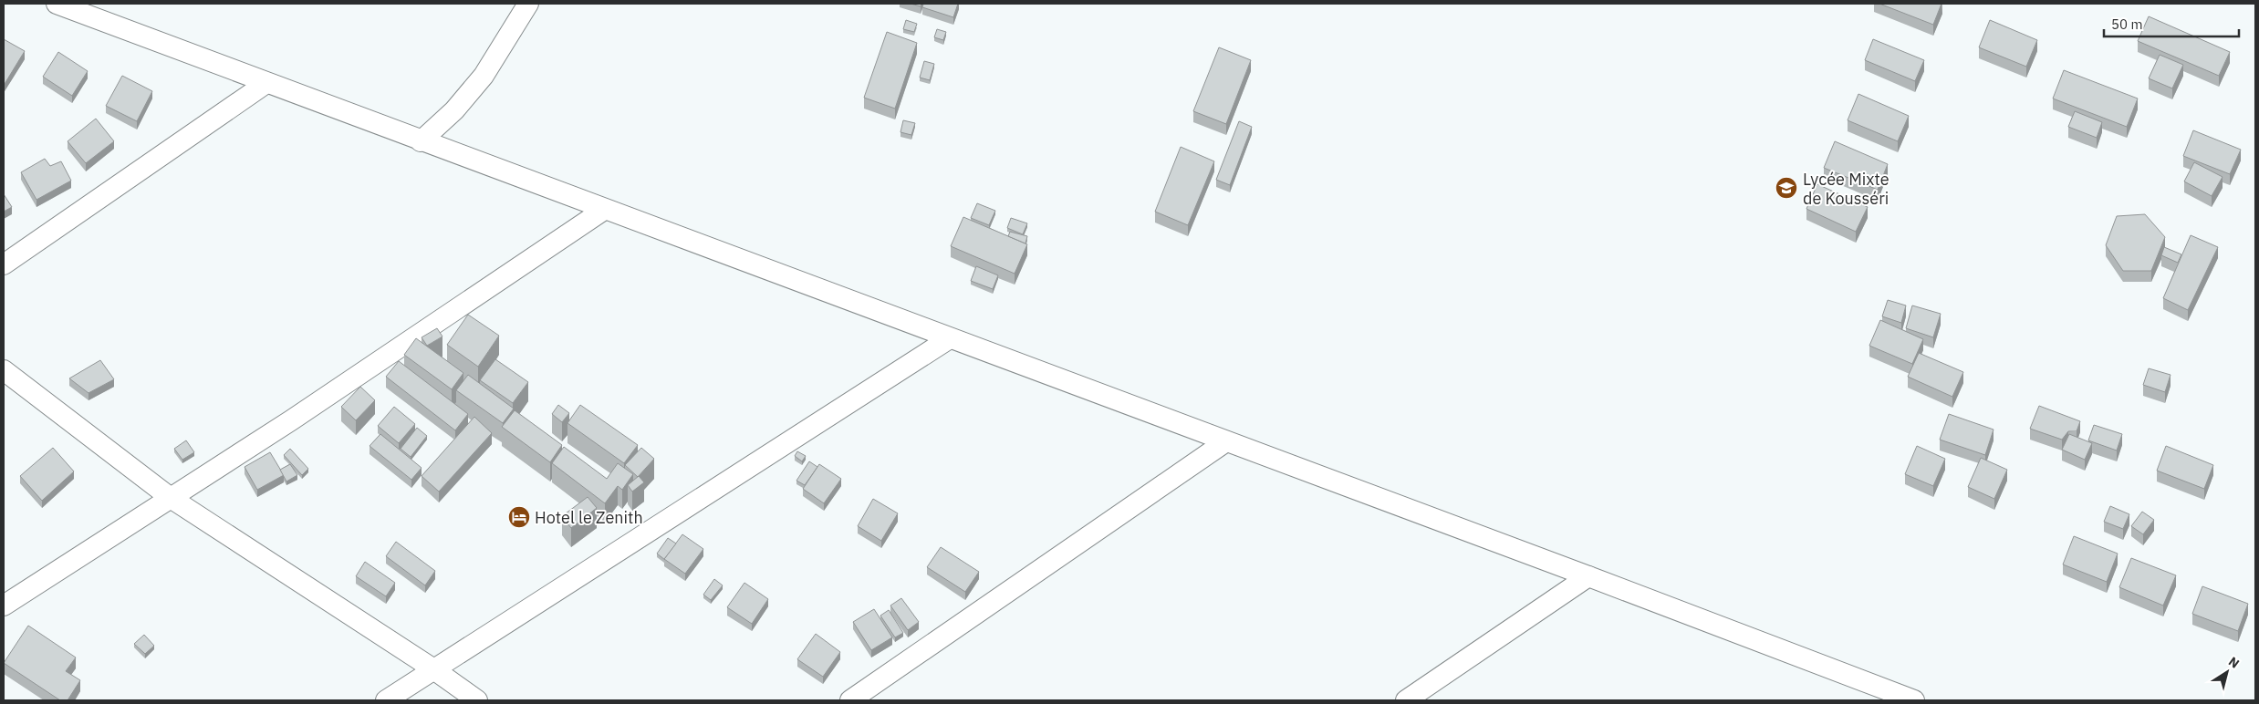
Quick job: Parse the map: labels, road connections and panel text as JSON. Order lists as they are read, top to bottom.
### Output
{
  "places": {
    "school or university": ["Lycée Mixte de Kousséri"],
    "hotel": ["Hotel le Zenith"]
  },
  "scale_bar": "50 m",
  "north": "top right"
}
